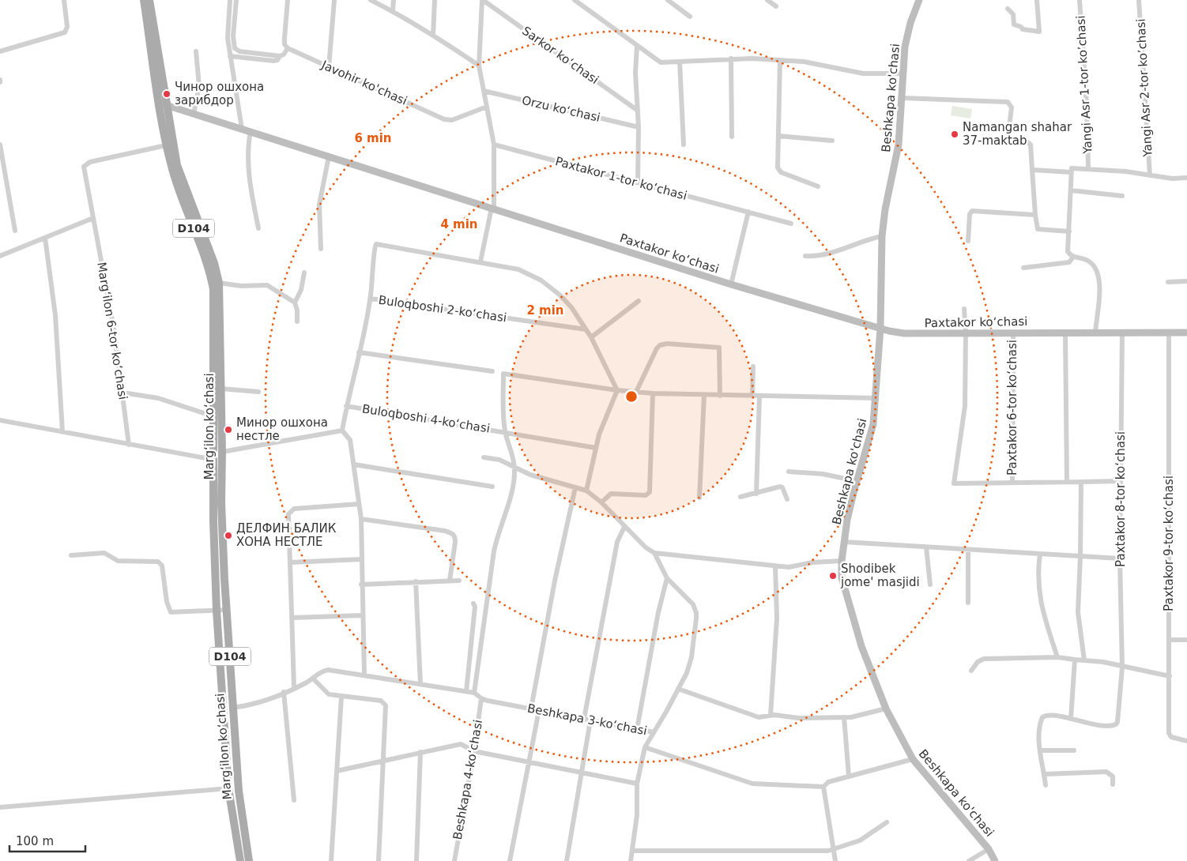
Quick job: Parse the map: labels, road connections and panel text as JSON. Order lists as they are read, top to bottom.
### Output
{
  "streets": {
    "main road": [
      "Beshkapa ko'chasi",
      "D104",
      "Paxtakor koʻchasi",
      "Margʻilon koʻchasi"
    ],
    "street": [
      "Sarkor koʻchasi",
      "Javohir ko'chasi",
      "Yangi Asr 1-tor koʼchasi",
      "Yangi Asr 2-tor koʼchasi",
      "Orzu koʻchasi",
      "Paxtakor 1-tor koʻchasi",
      "Buloqboshi 2-koʻchasi",
      "Margʻilon 6-tor koʻchasi",
      "Paxtakor 6-tor koʻchasi",
      "Buloqboshi 4-koʻchasi",
      "Paxtakor 8-tor koʻchasi",
      "Paxtakor 9-tor koʻchasi",
      "Beshkapa 3-koʻchasi",
      "Beshkapa 4-koʻchasi"
    ]
  },
  "crossings": [
    ["Beshkapa ko'chasi", "Paxtakor koʻchasi"],
    ["Paxtakor koʻchasi", "Paxtakor 6-tor koʻchasi"],
    ["Paxtakor koʻchasi", "Margʻilon koʻchasi"],
    ["Paxtakor koʻchasi", "Paxtakor 8-tor koʻchasi"],
    ["Paxtakor koʻchasi", "Paxtakor 9-tor koʻchasi"],
    ["Margʻilon 6-tor koʻchasi", "Margʻilon koʻchasi"],
    ["Paxtakor 6-tor koʻchasi", "Paxtakor 8-tor koʻchasi"],
    ["Beshkapa 3-koʻchasi", "Beshkapa 4-koʻchasi"]
  ],
  "places": [
    "Чинор ошхона зарибдор",
    "Namangan shahar 37-maktab",
    "Минор ошхона нестле",
    "ДЕЛФИН БАЛИК ХОНА НЕСТЛЕ",
    "Shodibek jome' masjidi"
  ],
  "scale_bar": "100 m",
  "rings": ["6 min", "4 min", "2 min"]
}
